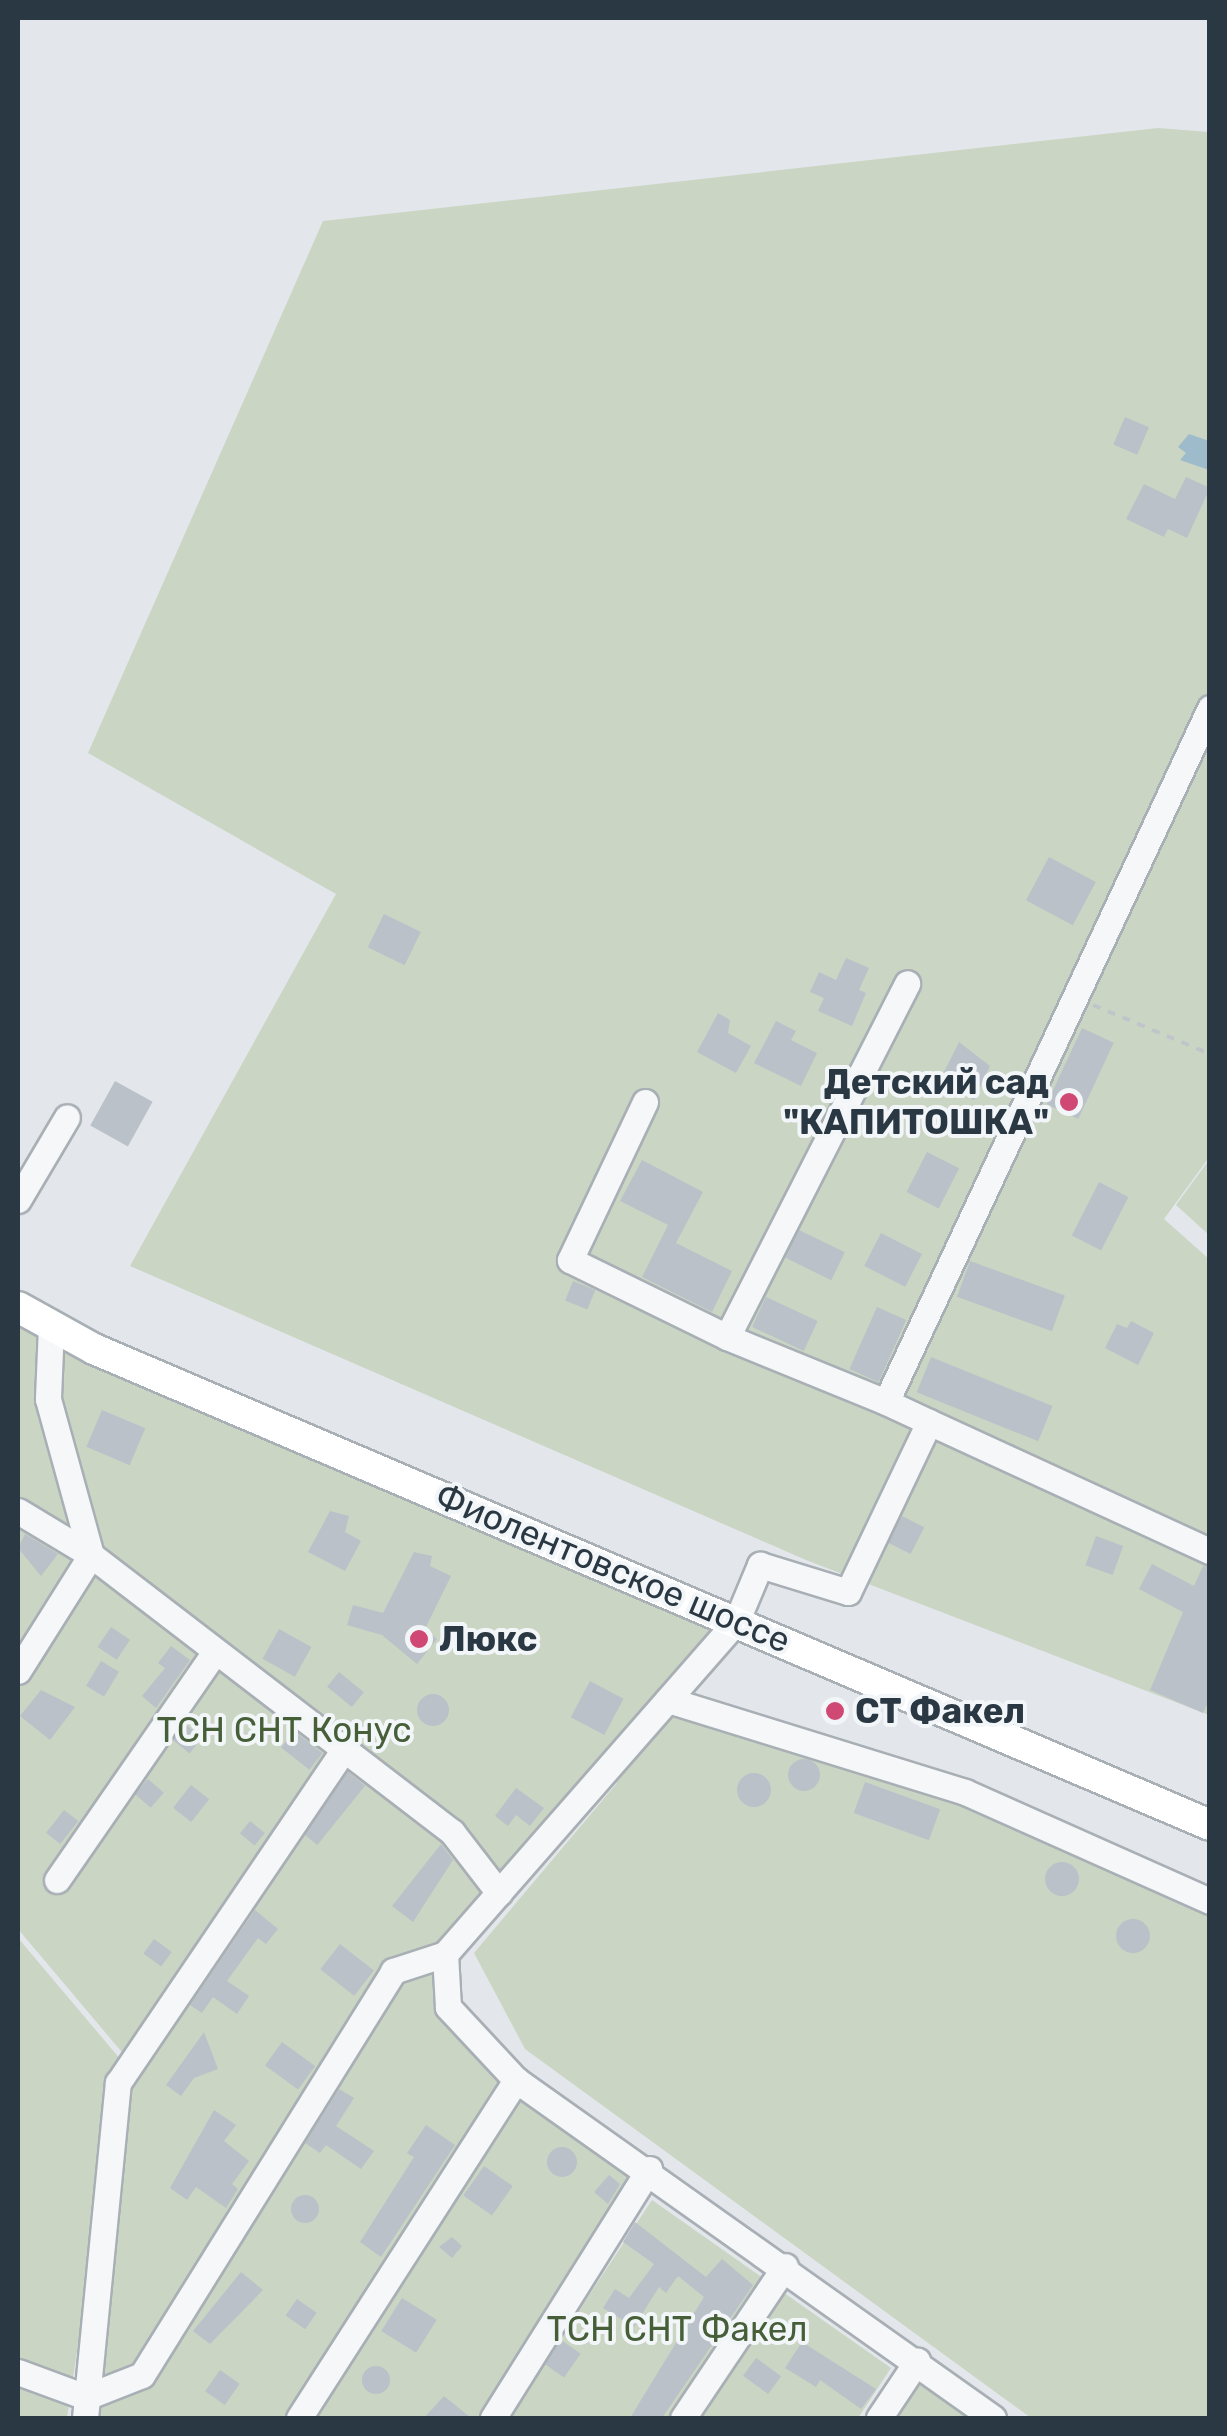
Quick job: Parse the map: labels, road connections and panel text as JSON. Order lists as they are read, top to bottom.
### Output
{
  "streets": {
    "main road": ["Фиолентовское шоссе"]
  },
  "parks": ["ТСН СНТ Конус", "ТСН СНТ Факел"],
  "places": ["Детский сад \"КАПИТОШКА\"", "Люкс", "СТ Факел"]
}
